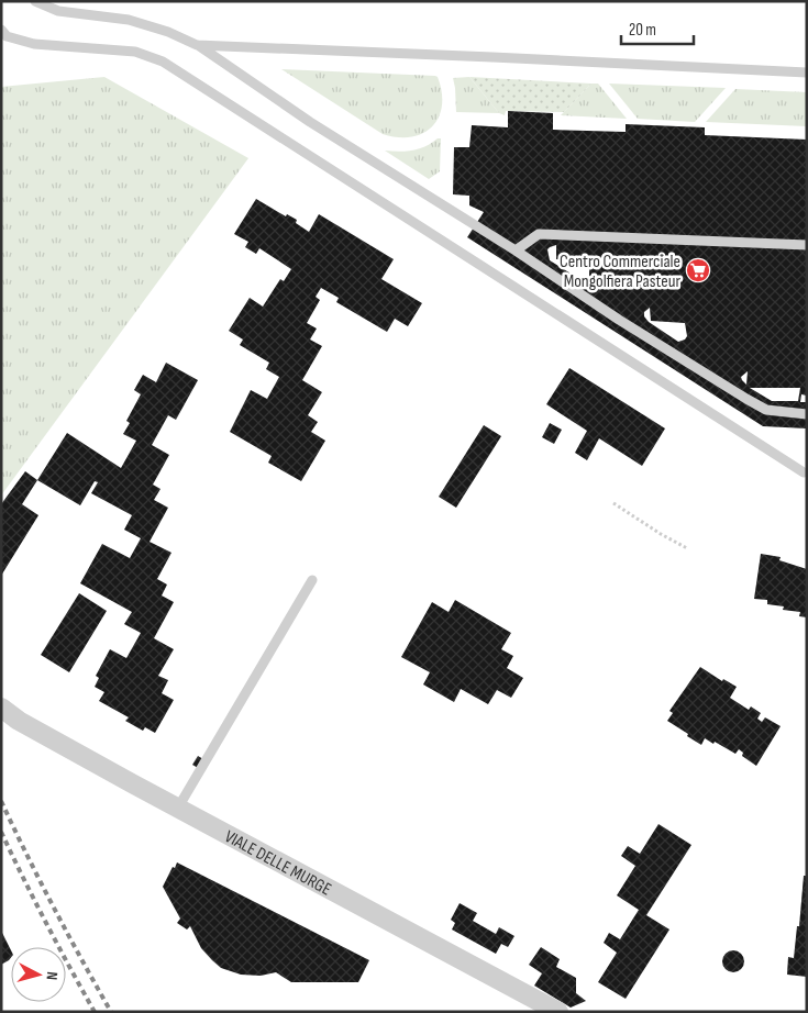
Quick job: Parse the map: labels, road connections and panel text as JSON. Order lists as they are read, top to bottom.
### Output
{
  "streets": {
    "street": ["VIALE DELLE MURGE"]
  },
  "places": {
    "supermarket": ["Centro Commerciale Mongolfiera Pasteur"]
  },
  "scale_bar": "20 m",
  "north": "right"
}
